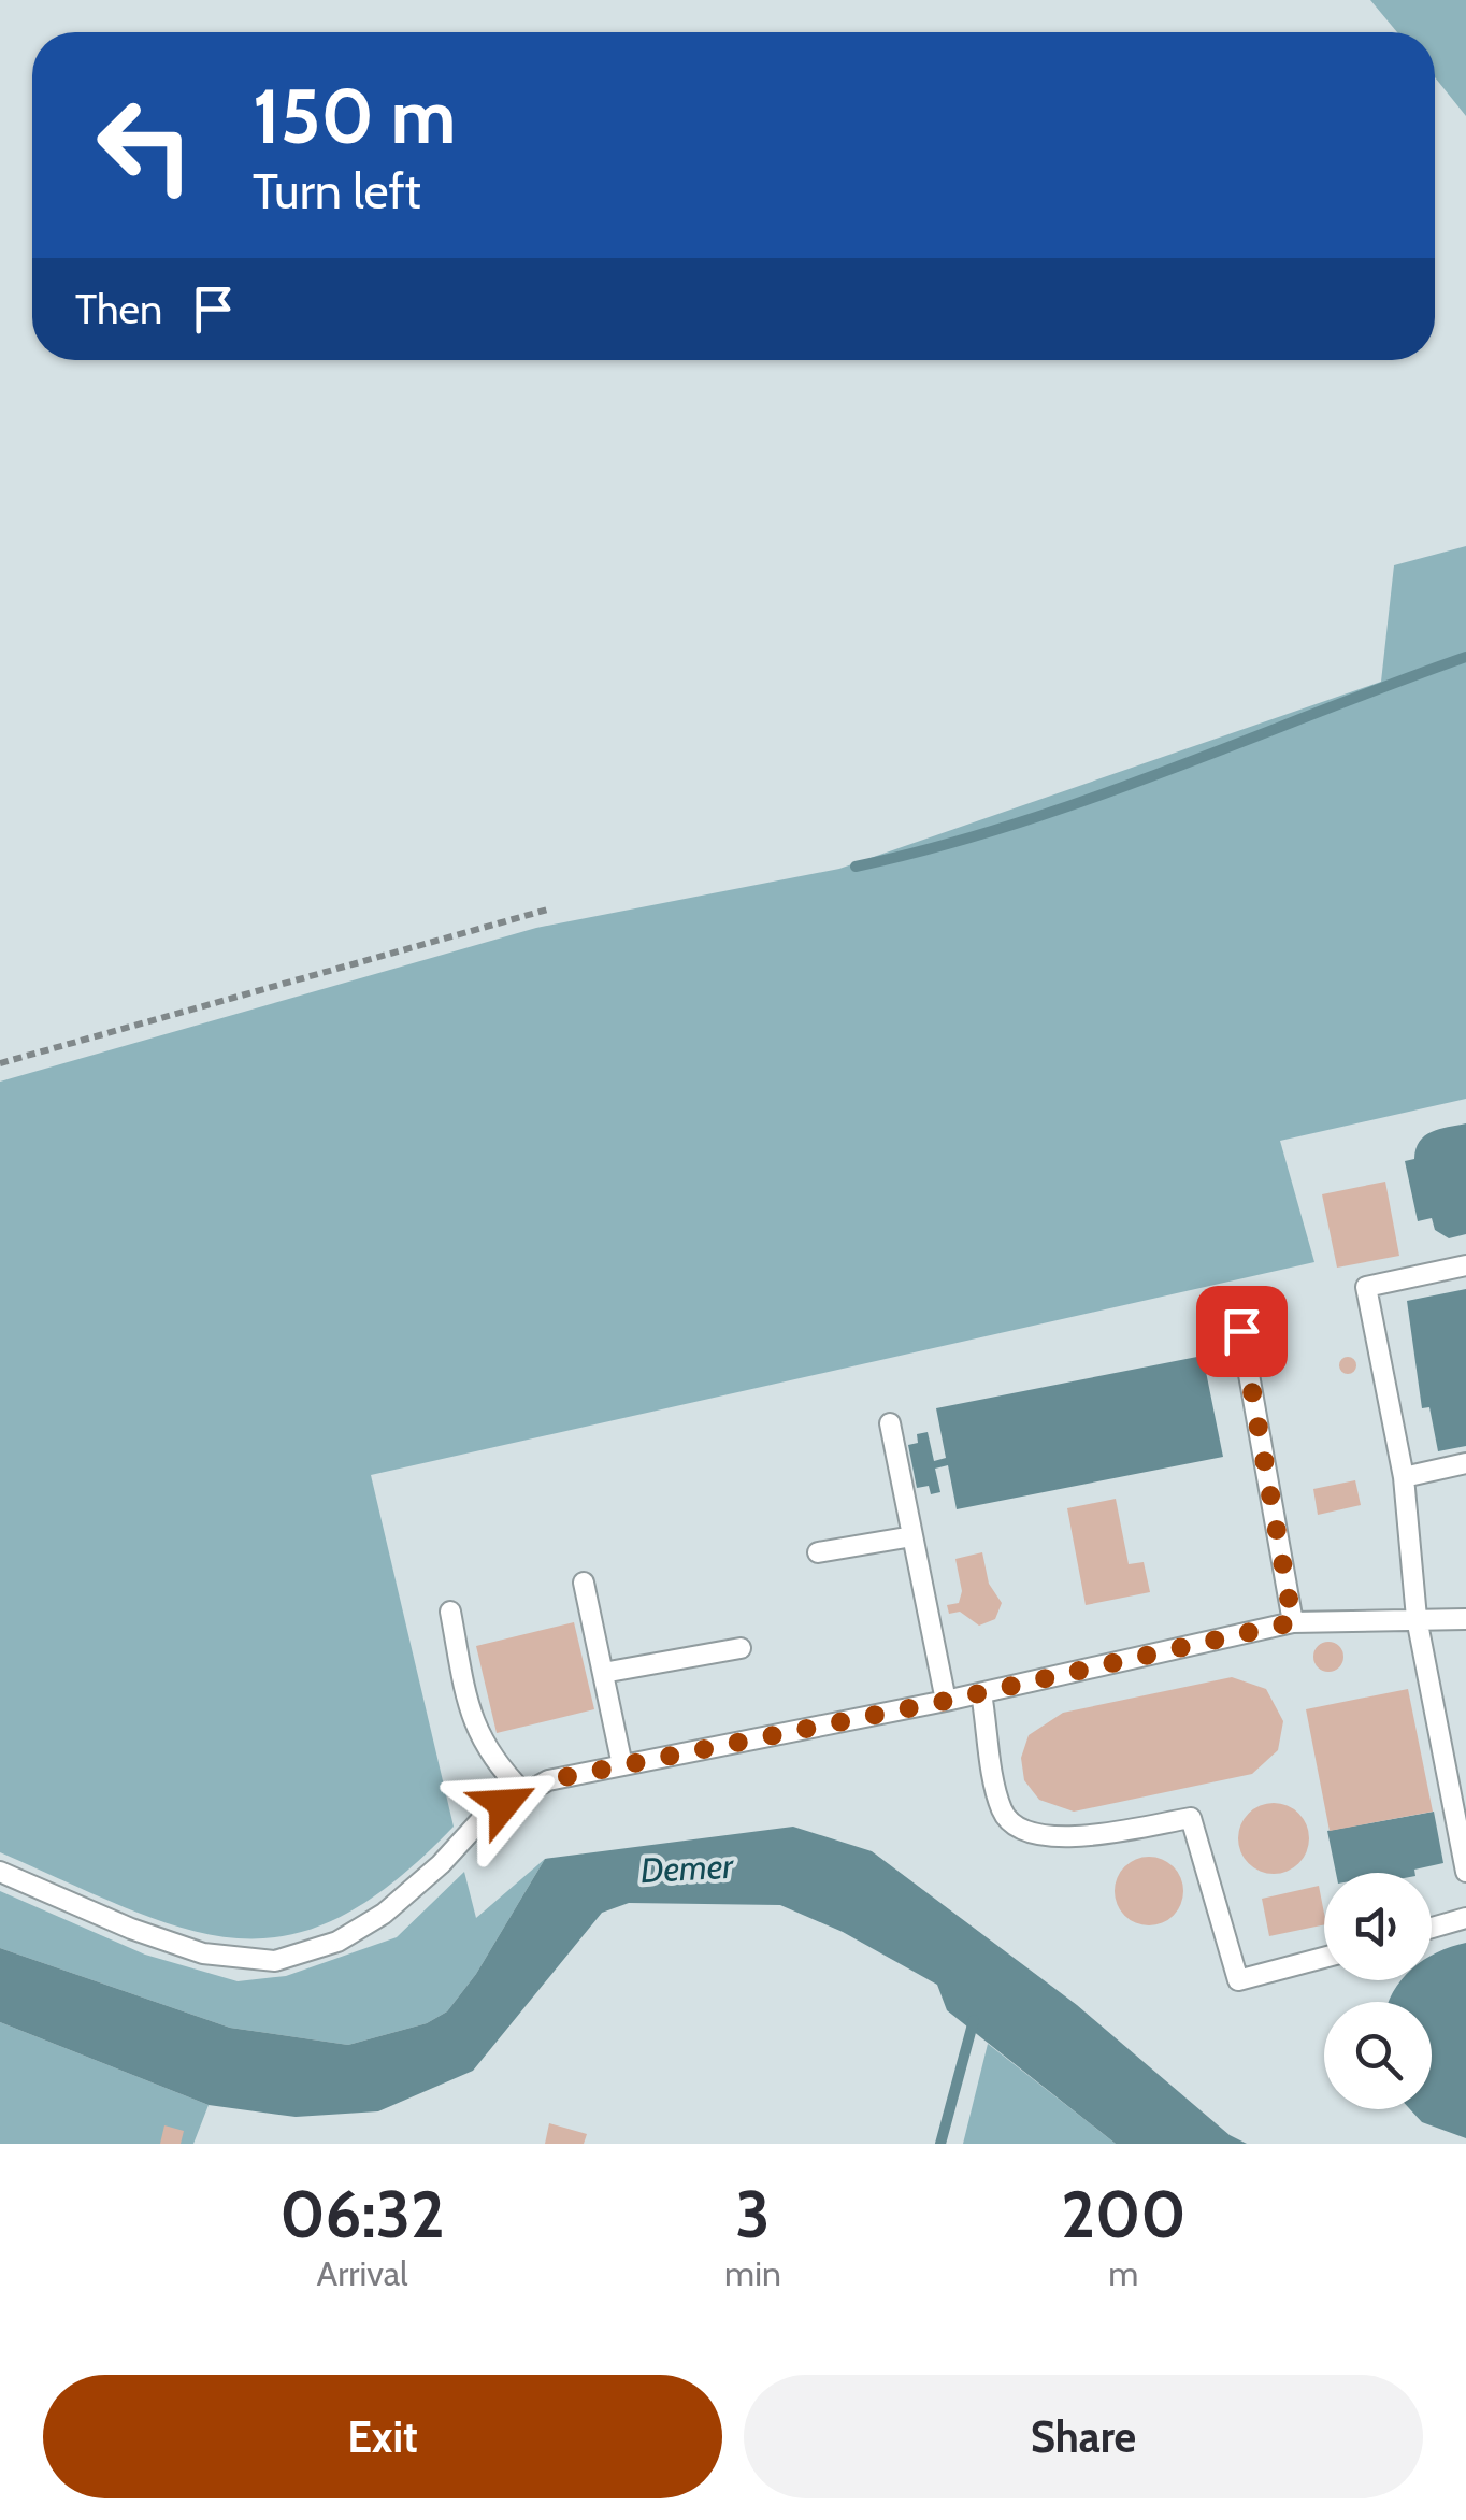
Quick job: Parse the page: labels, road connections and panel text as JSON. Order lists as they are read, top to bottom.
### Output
{
  "water": ["Demer"],
  "page": {
    "turn": ["150 m", "Turn left"],
    "then": "Then",
    "eta": [
      "06:32",
      "Arrival",
      "3",
      "min",
      "200",
      "m"
    ],
    "buttons": ["Exit", "Share"]
  }
}
